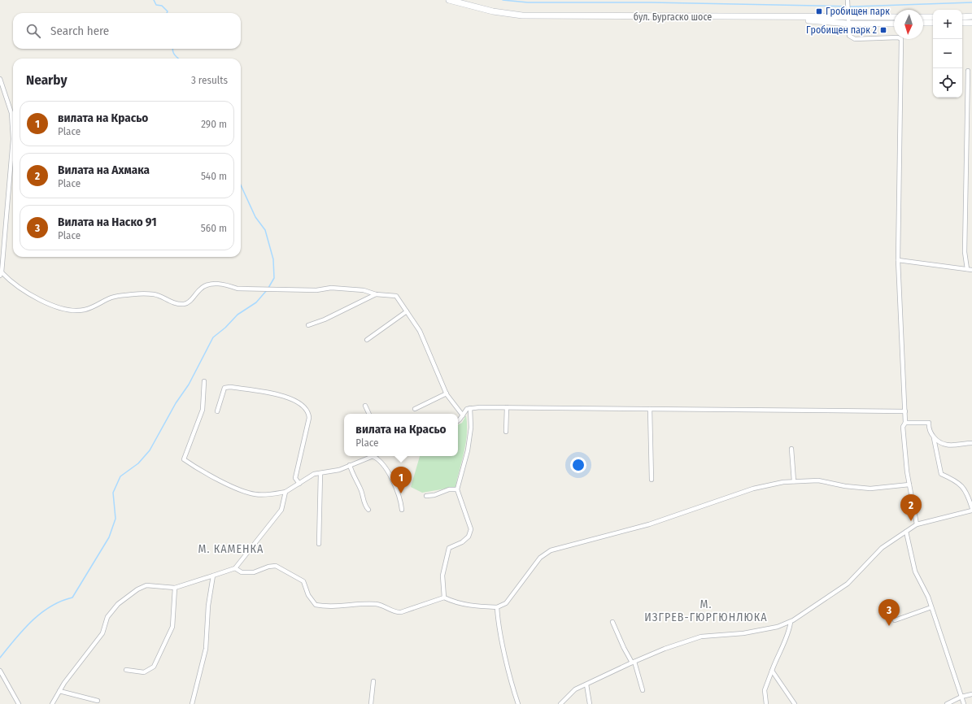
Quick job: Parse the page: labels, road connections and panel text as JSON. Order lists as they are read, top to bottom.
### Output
{
  "streets": {
    "main road": ["бул. Бургаско шосе"]
  },
  "districts": ["М. КАМЕНКА", "М. ИЗГРЕВ-ГЮРГЮНЛЮКА"],
  "places": {
    "transit": ["Гробищен парк", "Гробищен парк 2"]
  },
  "north": "bottom",
  "page": {
    "map_buttons": ["+", "−"],
    "search": "Search here",
    "heading": ["Nearby", "3 results"],
    "list": [
      {
        "mark": "1",
        "name": "вилата на Красьо",
        "note": "Place",
        "value": "290 m"
      },
      {
        "mark": "2",
        "name": "Вилата на Ахмака",
        "note": "Place",
        "value": "540 m"
      },
      {
        "mark": "3",
        "name": "Вилата на Наско 91",
        "note": "Place",
        "value": "560 m"
      }
    ],
    "popup": ["вилата на Красьо", "Place"],
    "pins": ["1", "2", "3"]
  }
}
